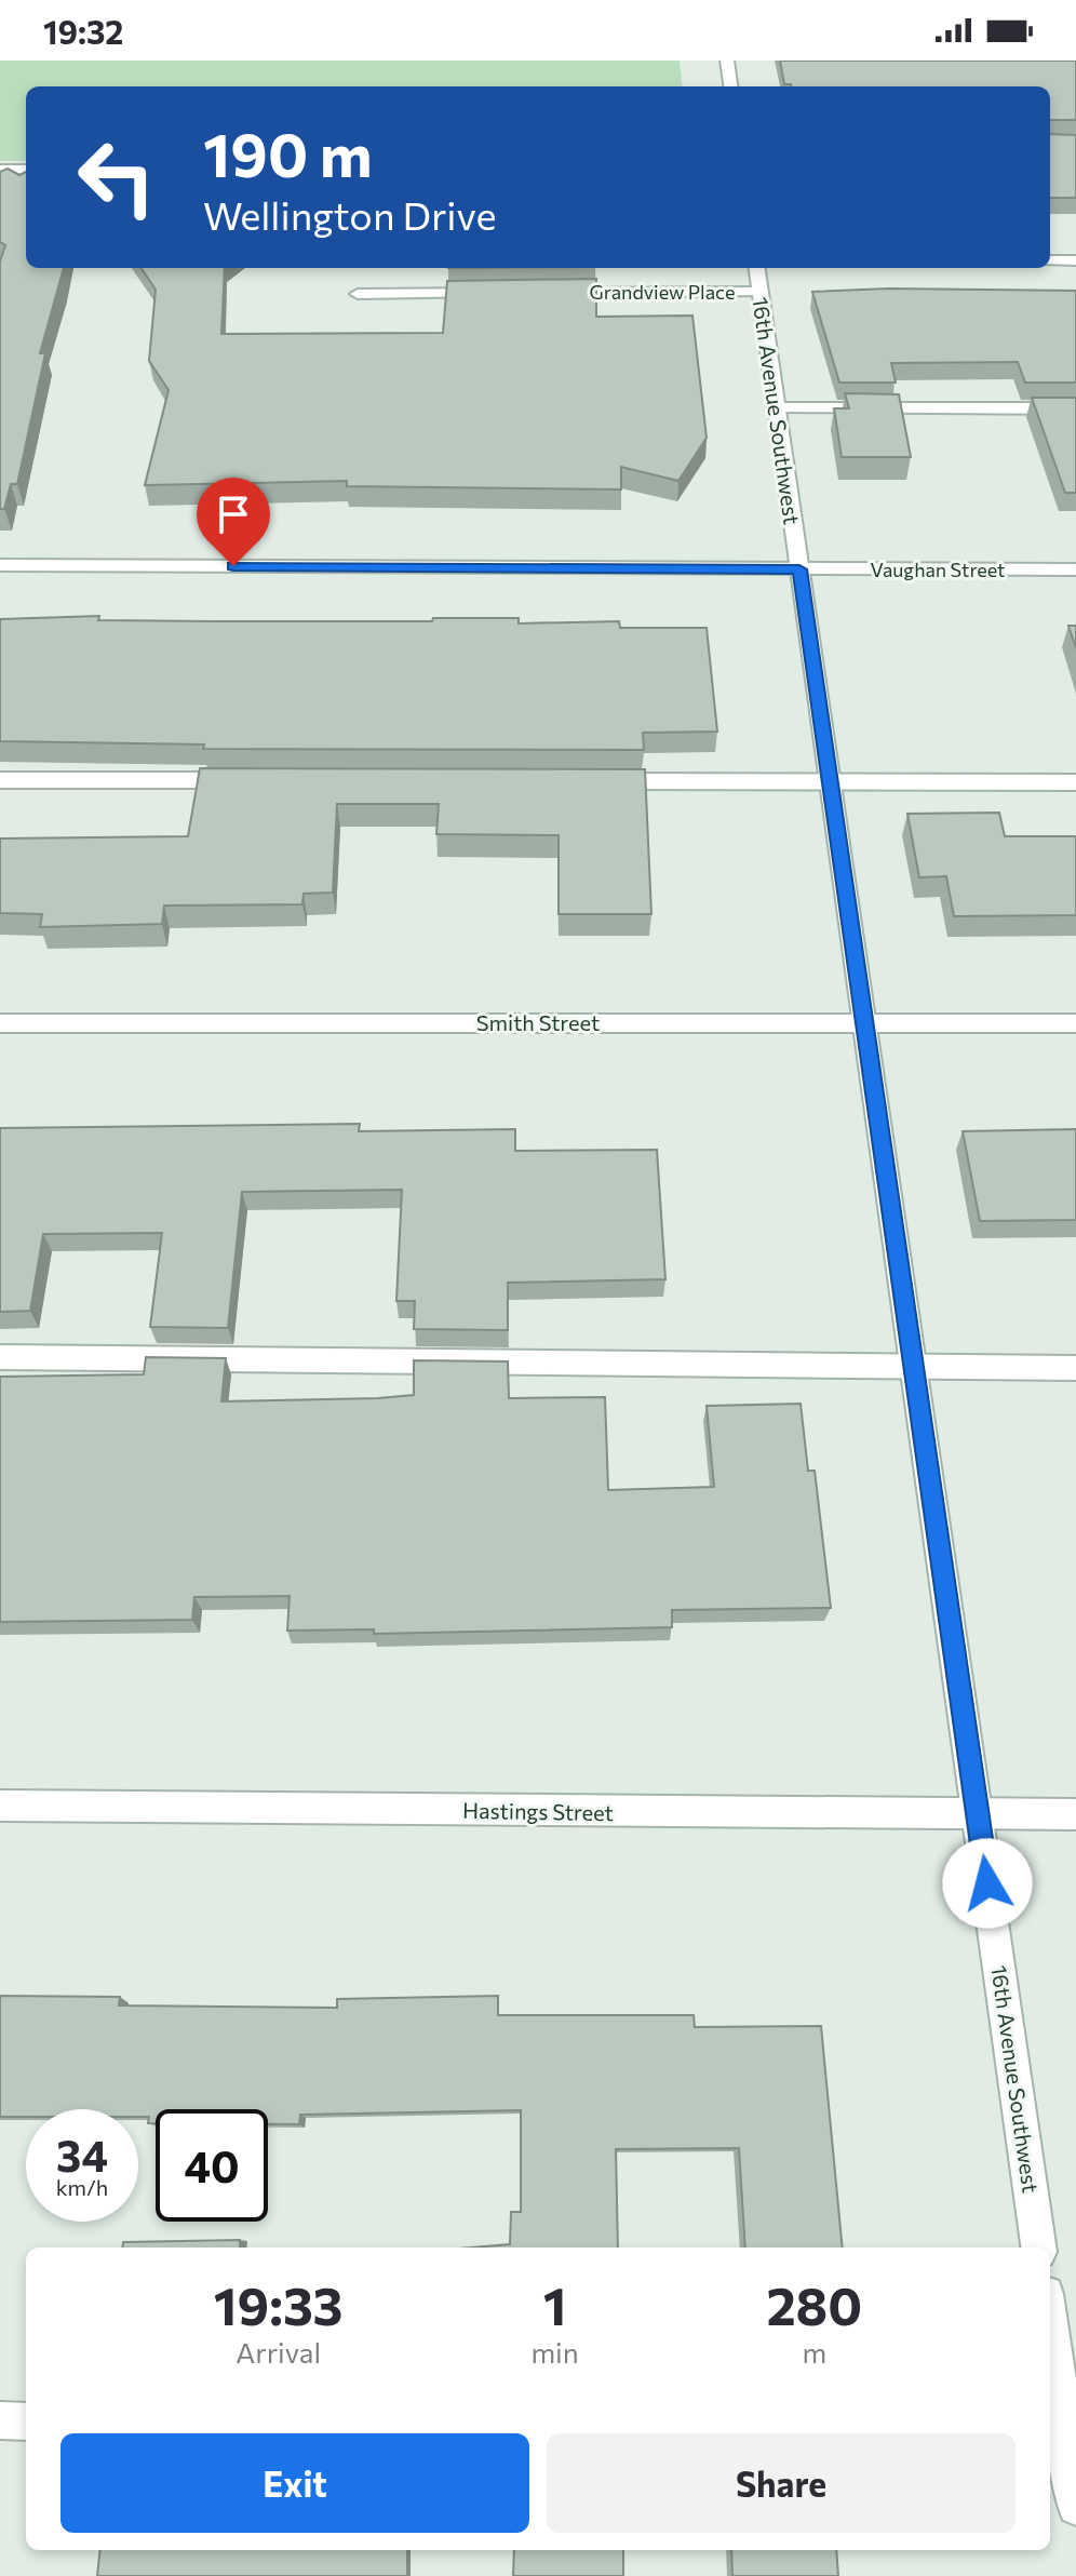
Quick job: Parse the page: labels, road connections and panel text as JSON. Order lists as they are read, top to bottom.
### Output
{
  "streets": {
    "street": [
      "Grandview Place",
      "16th Avenue Southwest",
      "Vaughan Street",
      "Smith Street",
      "Hastings Street"
    ]
  },
  "crossings": [
    ["Grandview Place", "16th Avenue Southwest"],
    ["16th Avenue Southwest", "Vaughan Street"],
    ["16th Avenue Southwest", "Smith Street"],
    ["16th Avenue Southwest", "Hastings Street"]
  ],
  "page": {
    "status": "19:32",
    "turn": ["190 m", "Wellington Drive"],
    "speed": "34 km/h",
    "limit": "40",
    "eta": [
      "19:33",
      "Arrival",
      "1",
      "min",
      "280",
      "m"
    ],
    "buttons": ["Exit", "Share"]
  }
}
